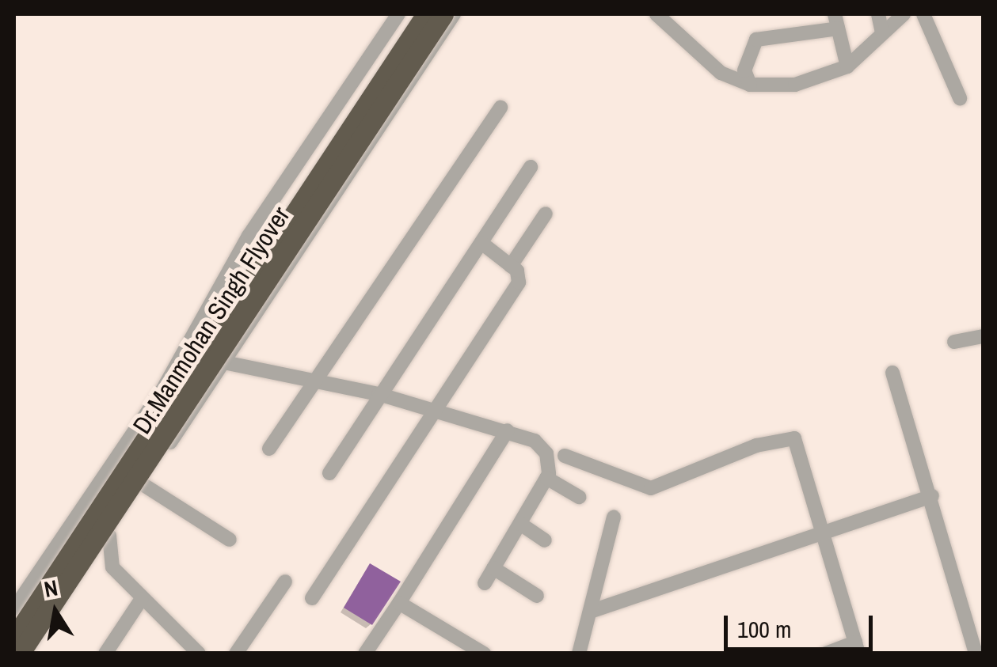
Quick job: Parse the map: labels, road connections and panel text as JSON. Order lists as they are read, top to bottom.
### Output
{
  "streets": {
    "highway": ["Dr.Manmohan Singh Flyover"]
  },
  "scale_bar": "100 m",
  "north": "top"
}
